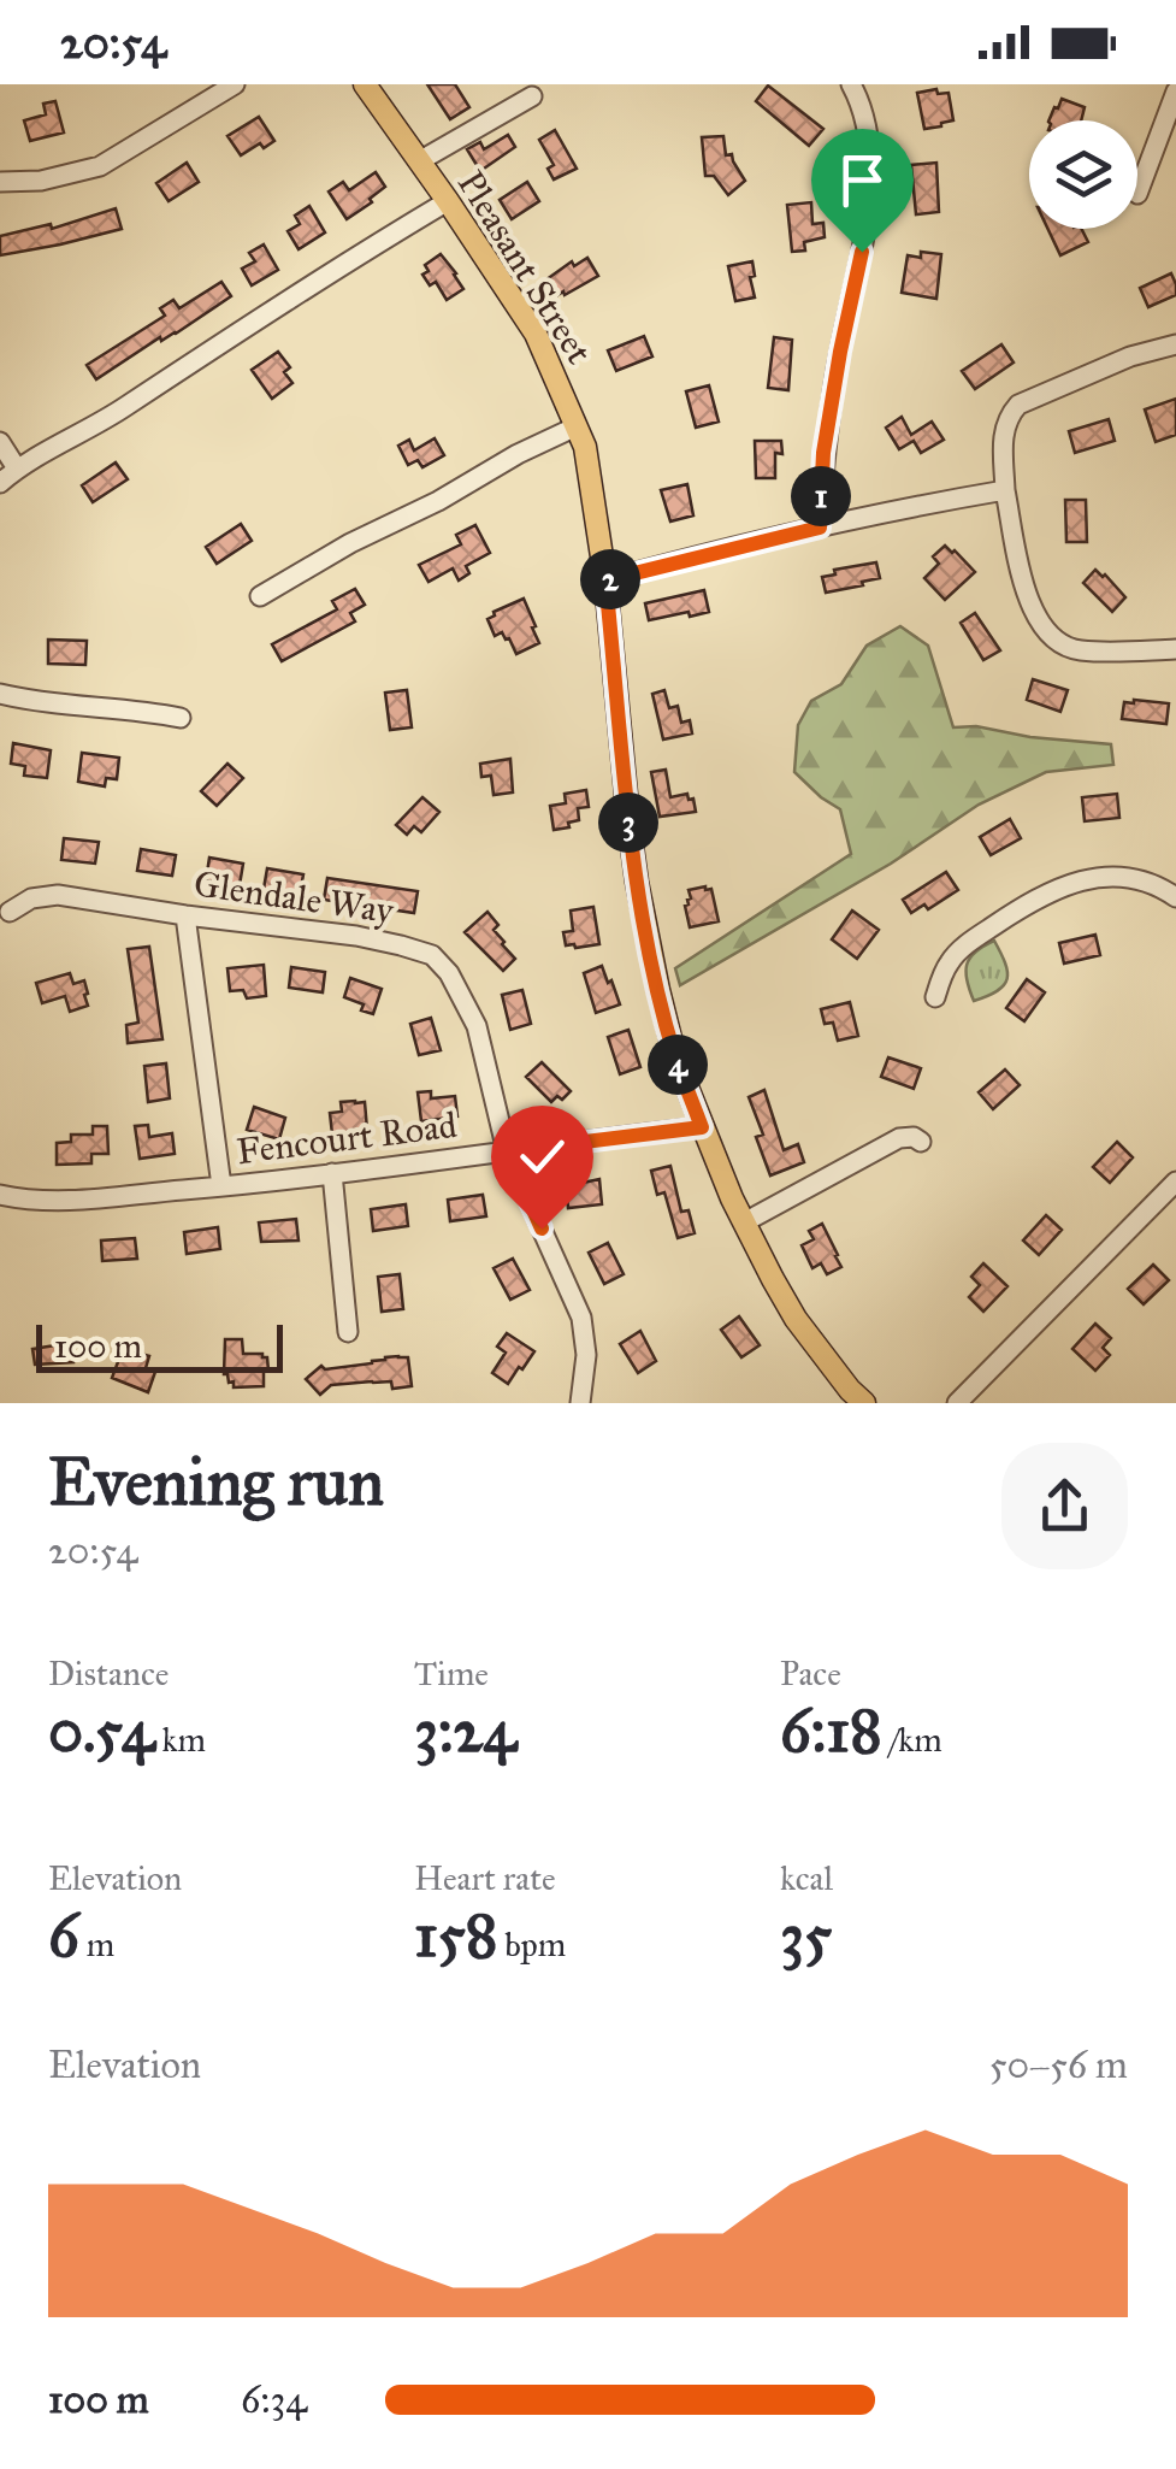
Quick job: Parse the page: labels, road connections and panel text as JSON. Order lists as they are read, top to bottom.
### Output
{
  "streets": {
    "main road": ["Pleasant Street"],
    "street": ["Glendale Way", "Fencourt Road"]
  },
  "crossings": [
    ["Pleasant Street", "Fencourt Road"],
    ["Glendale Way", "Fencourt Road"]
  ],
  "scale_bar": "100 m",
  "page": {
    "status": "20:54",
    "pins": [
      "1",
      "2",
      "3",
      "4"
    ],
    "scale": "100 m",
    "heading": ["Evening run", "20:54"],
    "stats": [
      ["Distance", "0.54 km"],
      ["Time", "3:24"],
      ["Pace", "6:18 /km"],
      ["Elevation", "6 m"],
      ["Heart rate", "158 bpm"],
      ["kcal", "35"]
    ],
    "chart": ["Elevation", "50–56 m"],
    "list": [
      {
        "name": "100 m",
        "note": "6:34"
      }
    ]
  }
}
